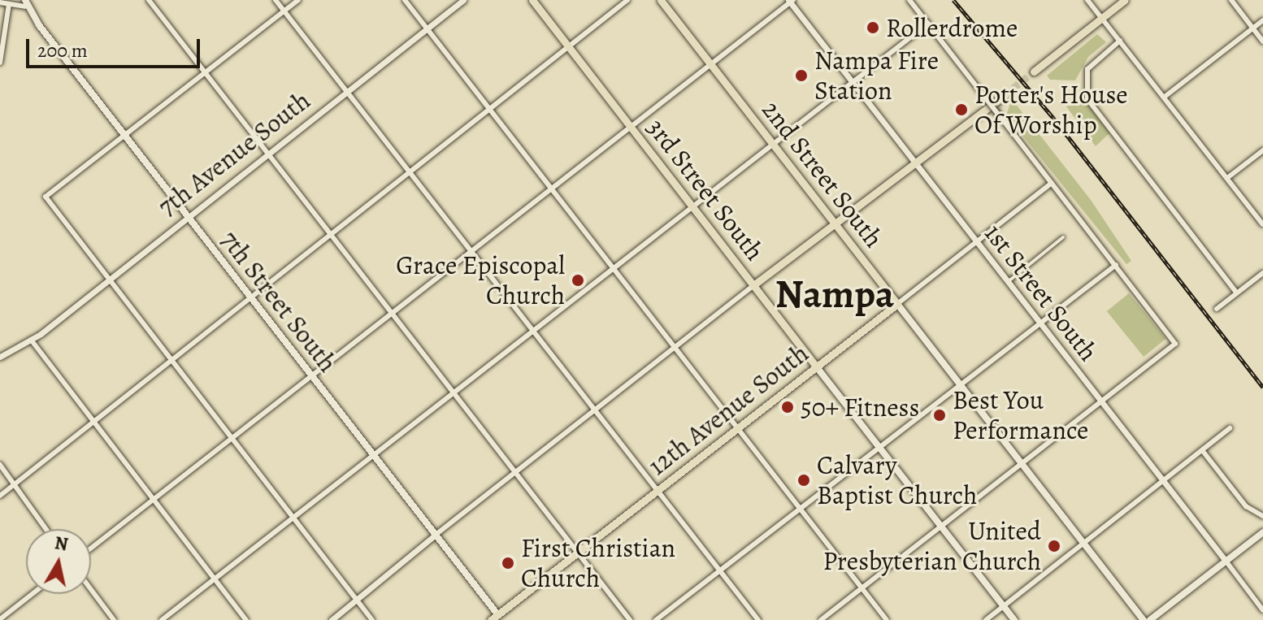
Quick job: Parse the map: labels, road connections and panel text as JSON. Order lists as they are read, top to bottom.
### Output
{
  "streets": {
    "main road": [
      "2nd Street South",
      "3rd Street South",
      "7th Street South",
      "12th Avenue South"
    ],
    "street": ["7th Avenue South", "1st Street South"]
  },
  "crossings": [
    ["7th Avenue South", "7th Street South"],
    ["2nd Street South", "12th Avenue South"],
    ["3rd Street South", "12th Avenue South"],
    ["1st Street South", "12th Avenue South"],
    ["7th Street South", "12th Avenue South"]
  ],
  "districts": ["Nampa"],
  "places": [
    "Rollerdrome",
    "Nampa Fire Station",
    "Potter's House Of Worship",
    "Grace Episcopal Church",
    "50+ Fitness",
    "Best You Performance",
    "Calvary Baptist Church",
    "United Presbyterian Church",
    "First Christian Church"
  ],
  "scale_bar": "200 m",
  "north": "top"
}
